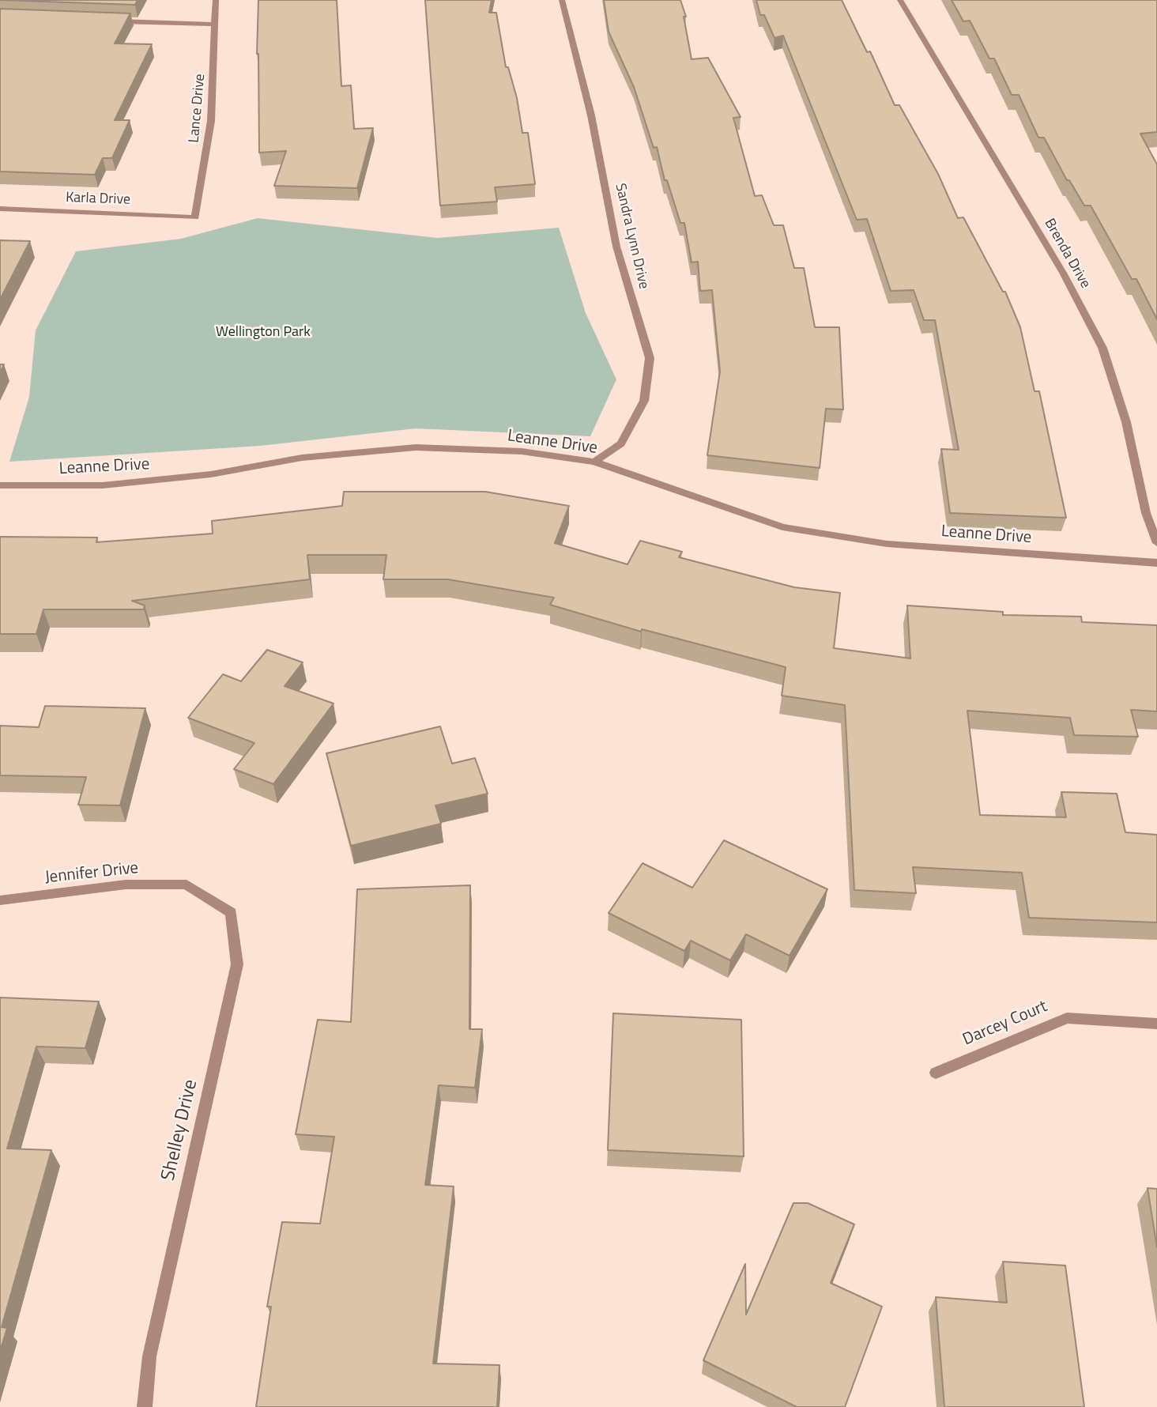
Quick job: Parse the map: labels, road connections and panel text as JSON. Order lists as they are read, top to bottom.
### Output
{
  "streets": {
    "street": [
      "Lance Drive",
      "Karla Drive",
      "Sandra Lynn Drive",
      "Brenda Drive",
      "Leanne Drive",
      "Jennifer Drive",
      "Darcey Court",
      "Shelley Drive"
    ]
  },
  "crossings": [
    ["Lance Drive", "Karla Drive"],
    ["Sandra Lynn Drive", "Leanne Drive"],
    ["Jennifer Drive", "Shelley Drive"]
  ],
  "parks": ["Wellington Park"]
}
